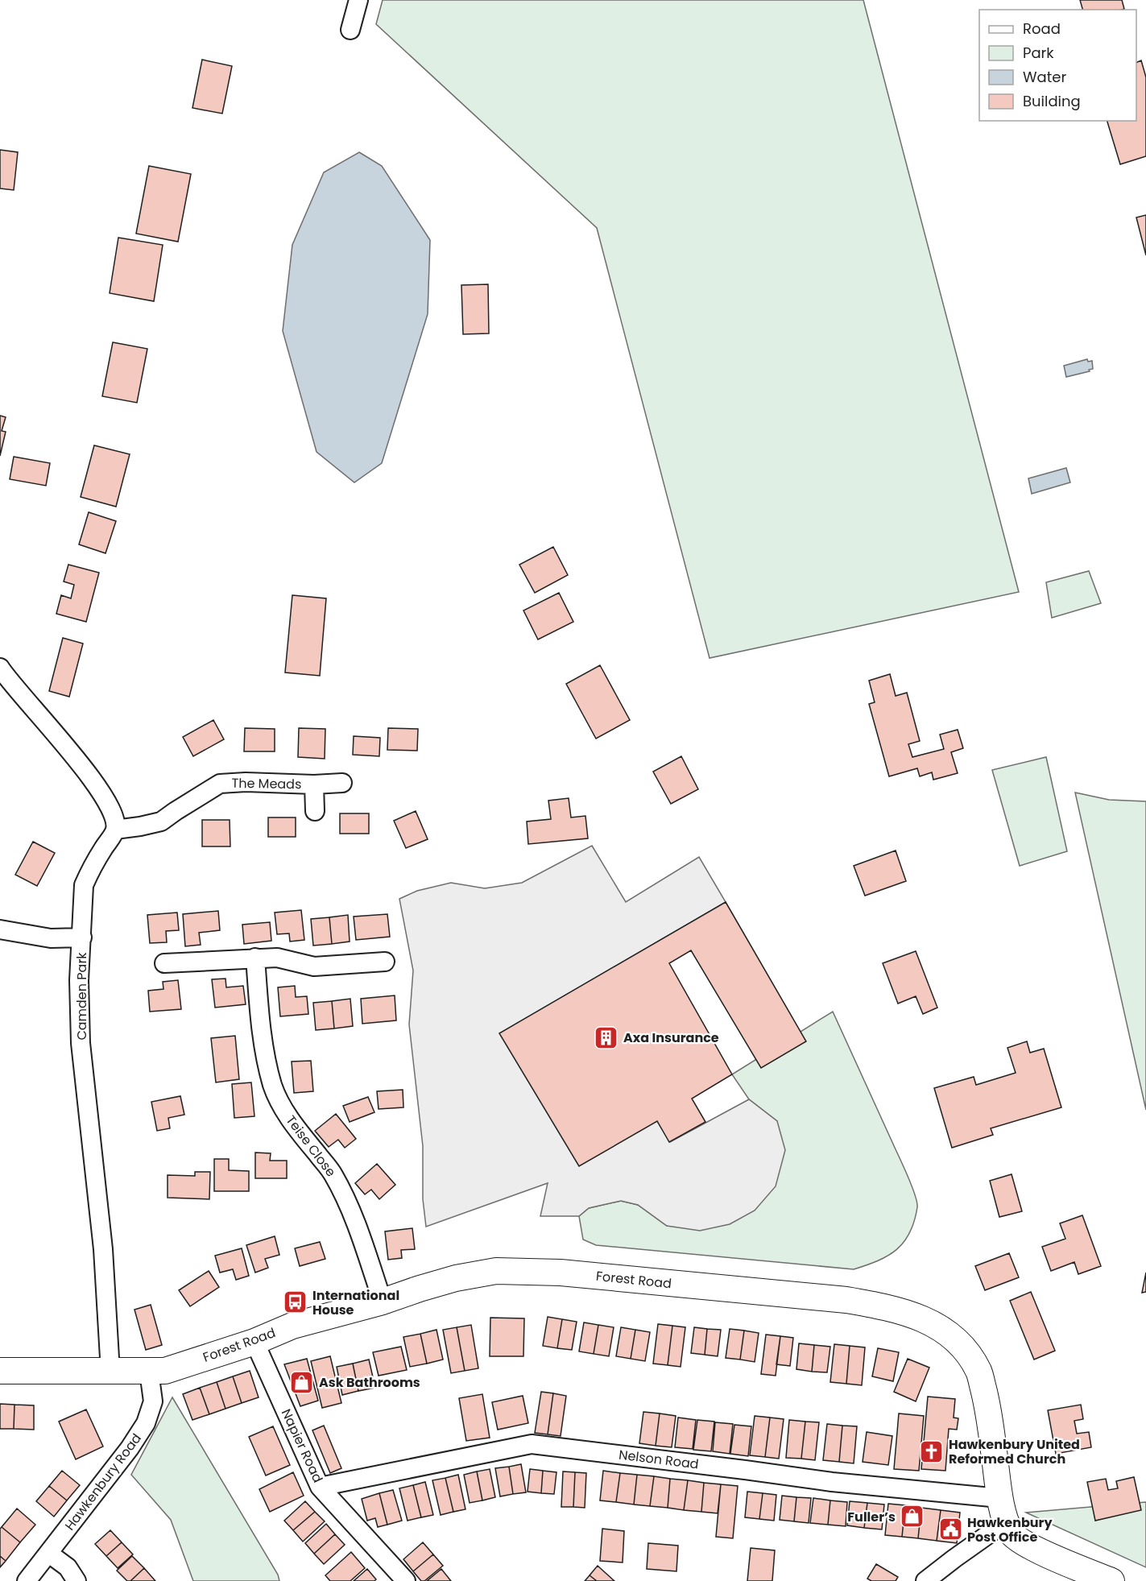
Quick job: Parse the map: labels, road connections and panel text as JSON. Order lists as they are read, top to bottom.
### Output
{
  "streets": {
    "street": [
      "The Meads",
      "Camden Park",
      "Teise Close",
      "Forest Road",
      "Napier Road",
      "Nelson Road",
      "Hawkenbury Road"
    ]
  },
  "crossings": [
    ["The Meads", "Camden Park"],
    ["Camden Park", "Forest Road"],
    ["Teise Close", "Forest Road"],
    ["Forest Road", "Napier Road"],
    ["Forest Road", "Nelson Road"],
    ["Forest Road", "Hawkenbury Road"],
    ["Napier Road", "Nelson Road"]
  ],
  "places": {
    "building": ["Axa Insurance"],
    "bus stop": ["International House"],
    "shop": ["Ask Bathrooms", "Fuller’s"],
    "church": ["Hawkenbury United Reformed Church"],
    "public building": ["Hawkenbury Post Office"]
  },
  "legend": [
    "Road",
    "Park",
    "Water",
    "Building"
  ]
}
